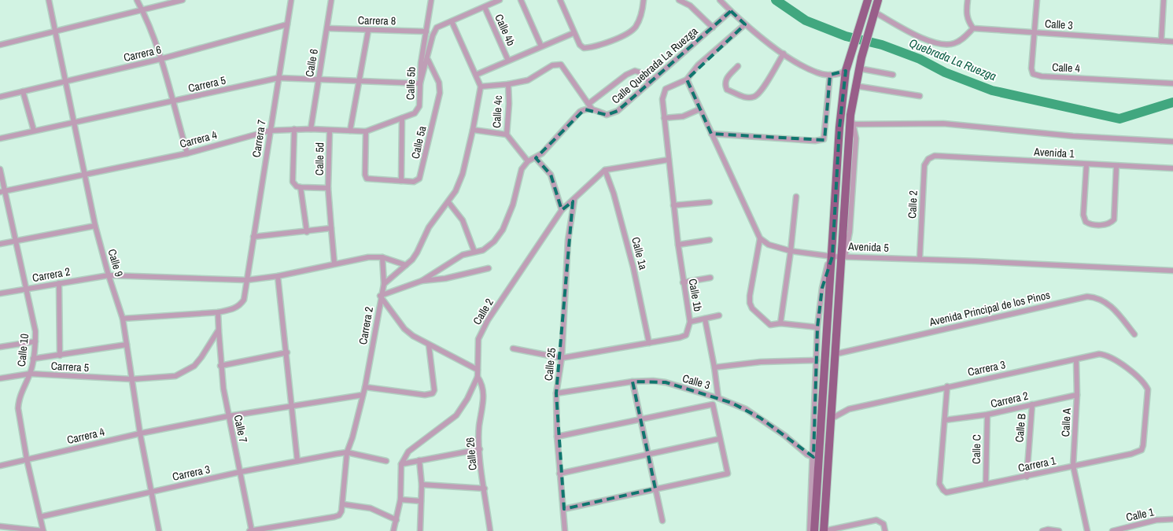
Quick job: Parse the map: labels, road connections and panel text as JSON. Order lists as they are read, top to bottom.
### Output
{
  "streets": {
    "street": [
      "Carrera 8",
      "Calle 3",
      "Calle 4b",
      "Carrera 6",
      "Calle 6",
      "Calle Quebrada La Ruezga",
      "Calle 4",
      "Calle 5b",
      "Carrera 5",
      "Calle 4c",
      "Carrera 7",
      "Carrera 4",
      "Calle 5a",
      "Avenida 1",
      "Calle 5d",
      "Calle 2",
      "Avenida 5",
      "Calle 1a",
      "Calle 9",
      "Carrera 2",
      "Calle 1b",
      "Avenida Principal de los Pinos",
      "Calle 10",
      "Calle 25",
      "Carrera 3",
      "Calle A",
      "Calle B",
      "Calle 7",
      "Calle C",
      "Calle 26",
      "Carrera 1",
      "Calle 1"
    ]
  },
  "crossings": [
    ["Carrera 8", "Calle 6"],
    ["Carrera 8", "Calle 5b"],
    ["Calle 3", "Calle 4"],
    ["Calle 3", "Calle 25"],
    ["Carrera 6", "Carrera 7"],
    ["Carrera 6", "Calle 9"],
    ["Calle 6", "Carrera 5"],
    ["Calle 6", "Carrera 4"],
    ["Calle 5b", "Carrera 5"],
    ["Calle 5b", "Carrera 4"],
    ["Carrera 5", "Carrera 7"],
    ["Carrera 5", "Calle 9"],
    ["Carrera 5", "Calle 10"],
    ["Carrera 5", "Calle 7"],
    ["Carrera 7", "Carrera 4"],
    ["Carrera 7", "Carrera 2"],
    ["Carrera 4", "Calle 5a"],
    ["Carrera 4", "Calle 5d"],
    ["Carrera 4", "Calle 9"],
    ["Carrera 4", "Carrera 2"],
    ["Carrera 4", "Calle 10"],
    ["Carrera 4", "Calle 7"],
    ["Avenida 1", "Calle 2"],
    ["Calle 5d", "Carrera 2"],
    ["Calle 2", "Avenida 5"],
    ["Calle 2", "Calle 1a"],
    ["Calle 2", "Calle 25"],
    ["Calle 2", "Calle 26"],
    ["Calle 1a", "Calle 1b"],
    ["Calle 9", "Carrera 2"],
    ["Calle 9", "Carrera 3"],
    ["Carrera 2", "Calle 10"],
    ["Carrera 2", "Carrera 3"],
    ["Carrera 2", "Calle A"],
    ["Carrera 2", "Calle B"],
    ["Carrera 2", "Calle C"],
    ["Carrera 2", "Carrera 1"],
    ["Calle 1b", "Calle 25"],
    ["Calle 10", "Carrera 3"],
    ["Carrera 3", "Calle A"],
    ["Carrera 3", "Calle 7"],
    ["Carrera 3", "Carrera 1"],
    ["Calle A", "Carrera 1"],
    ["Calle B", "Carrera 1"],
    ["Calle C", "Carrera 1"]
  ],
  "water": ["Quebrada La Ruezga"]
}
